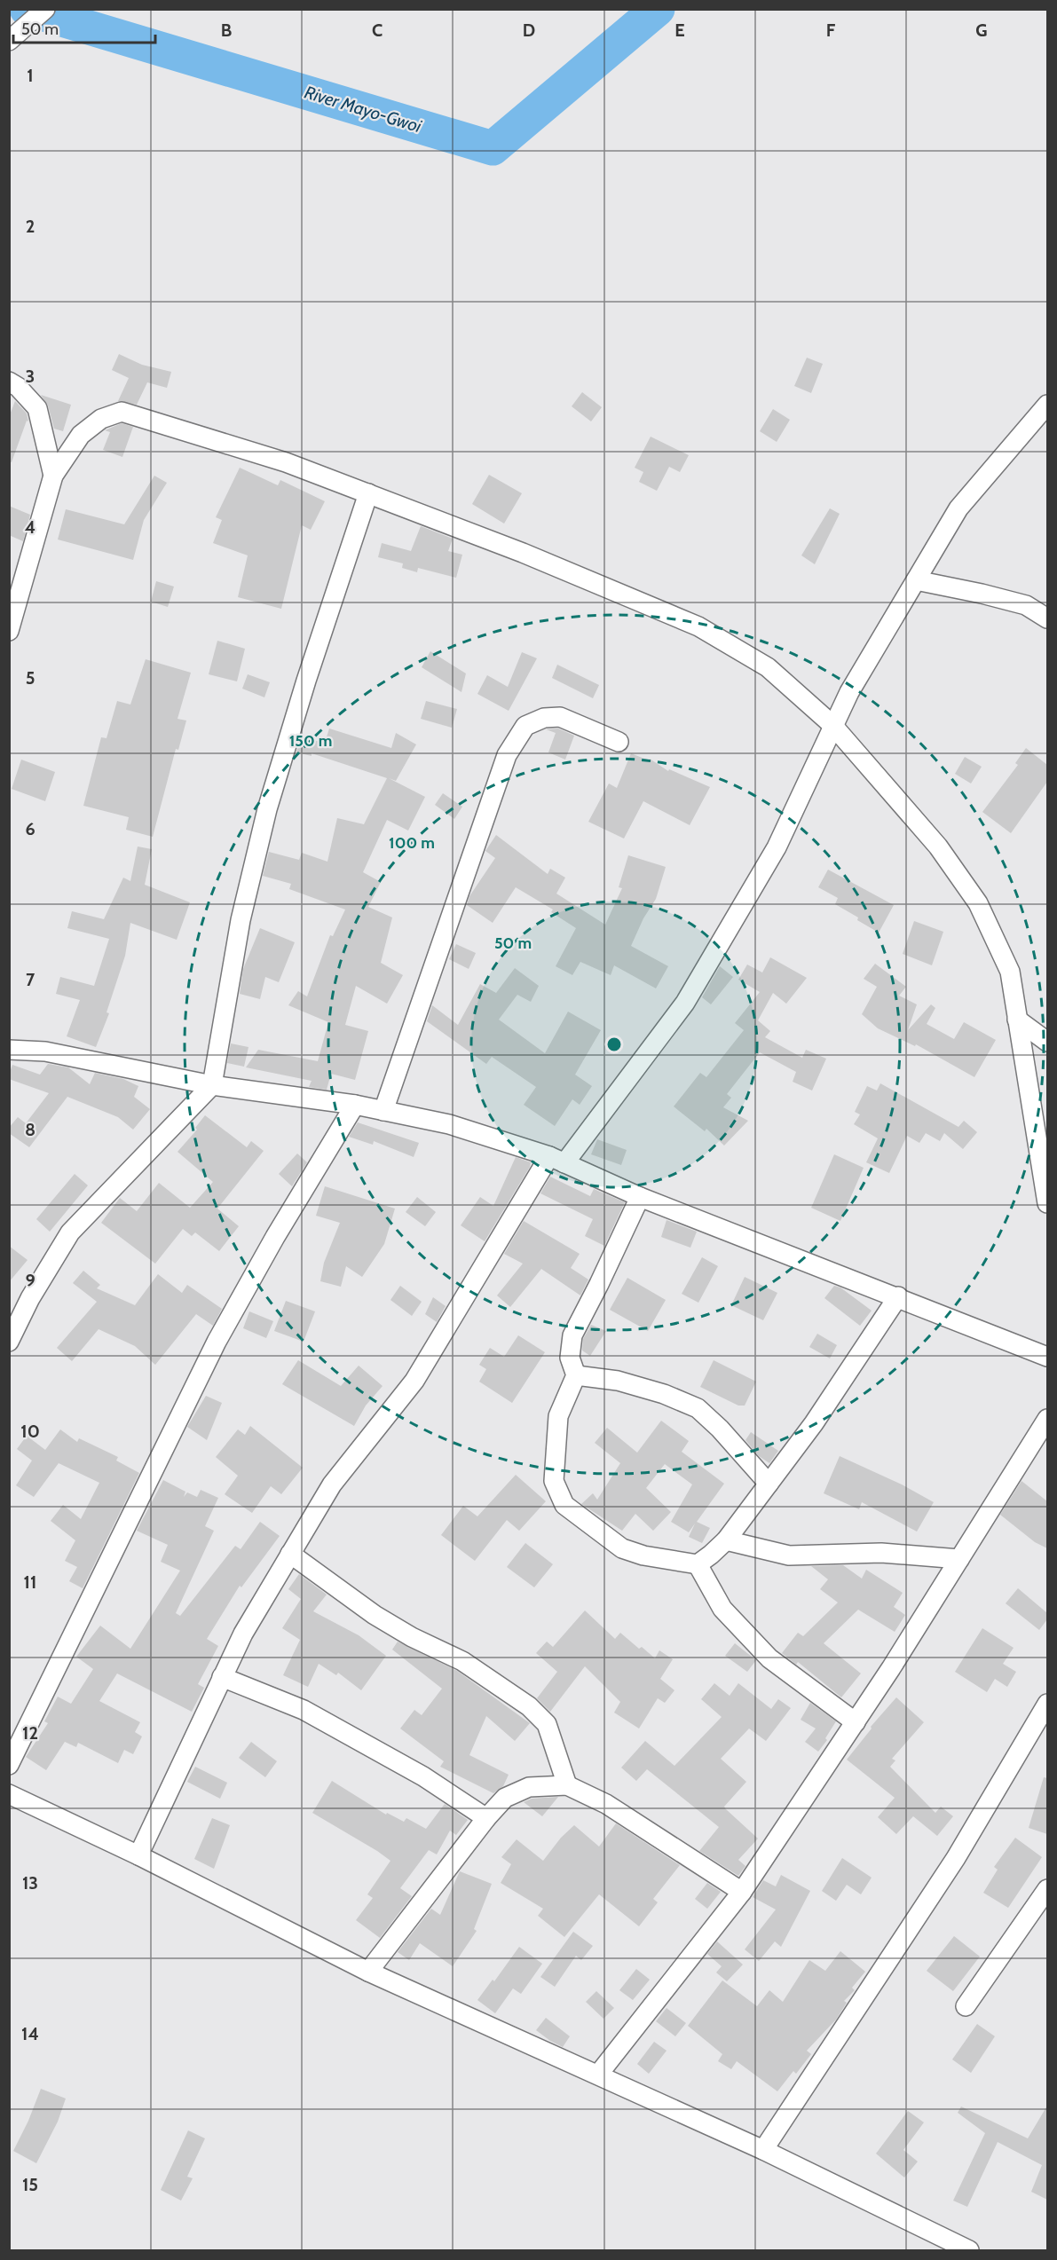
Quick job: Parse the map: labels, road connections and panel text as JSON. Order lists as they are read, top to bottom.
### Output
{
  "water": ["River Mayo-Gwoi"],
  "scale_bar": "50 m",
  "grid": {
    "columns": [
      "B",
      "C",
      "D",
      "E",
      "F",
      "G"
    ],
    "rows": [
      "1",
      "2",
      "3",
      "4",
      "5",
      "6",
      "7",
      "8",
      "9",
      "10",
      "11",
      "12",
      "13",
      "14",
      "15"
    ]
  },
  "rings": ["150 m", "100 m", "50 m"]
}
